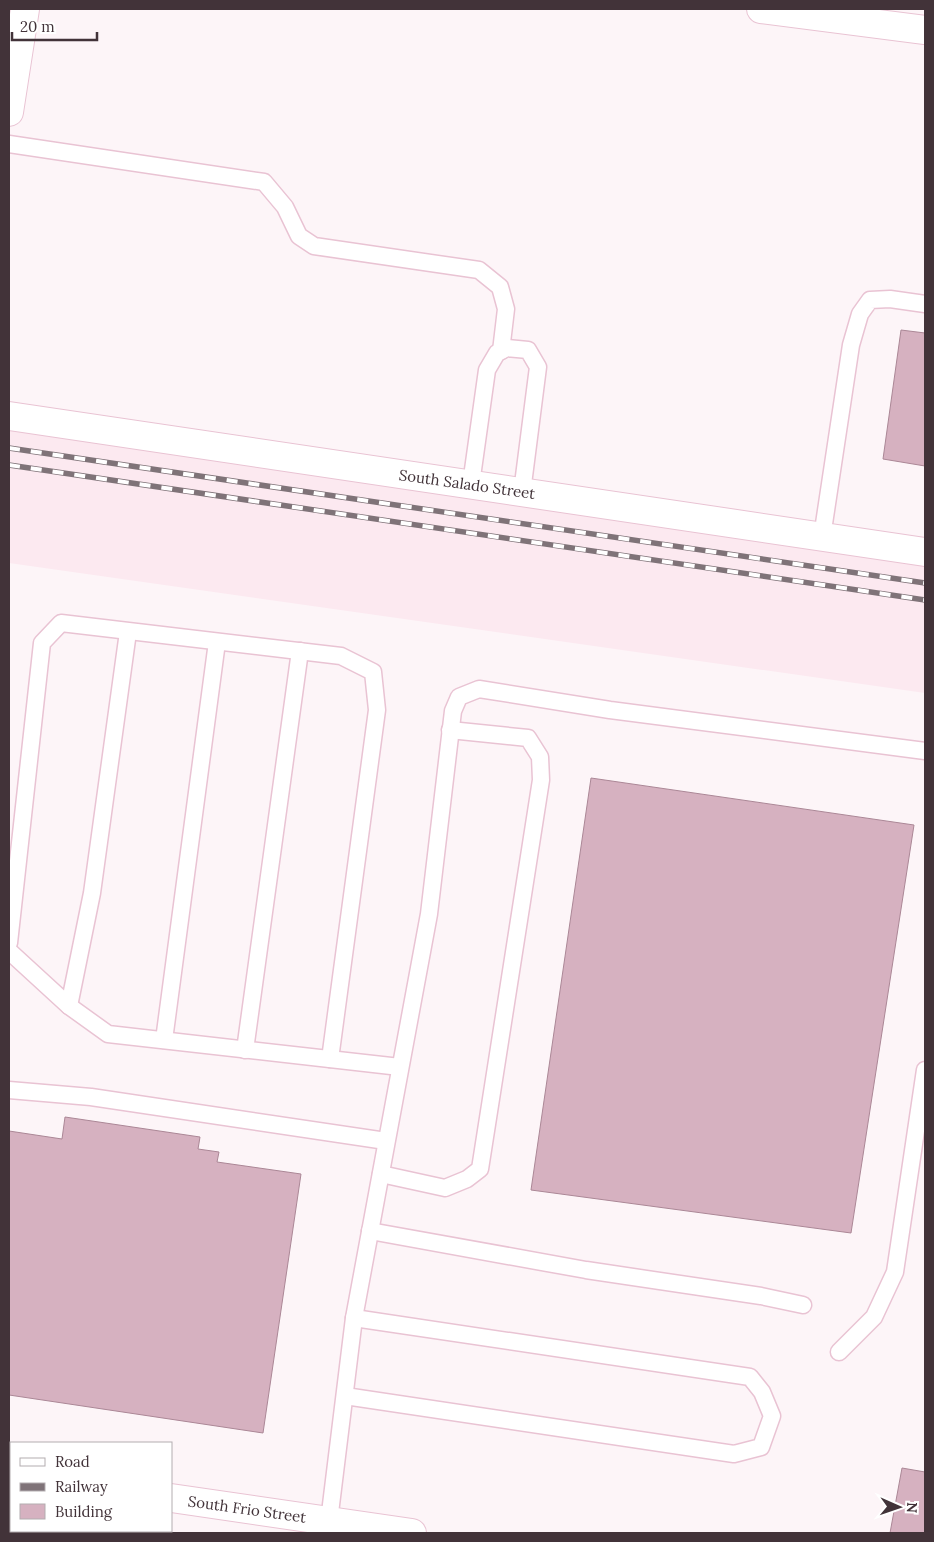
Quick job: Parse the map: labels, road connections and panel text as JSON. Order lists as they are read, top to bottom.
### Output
{
  "streets": {
    "street": ["South Salado Street", "South Frio Street"]
  },
  "legend": ["Road", "Railway", "Building"],
  "scale_bar": "20 m",
  "north": "right"
}
